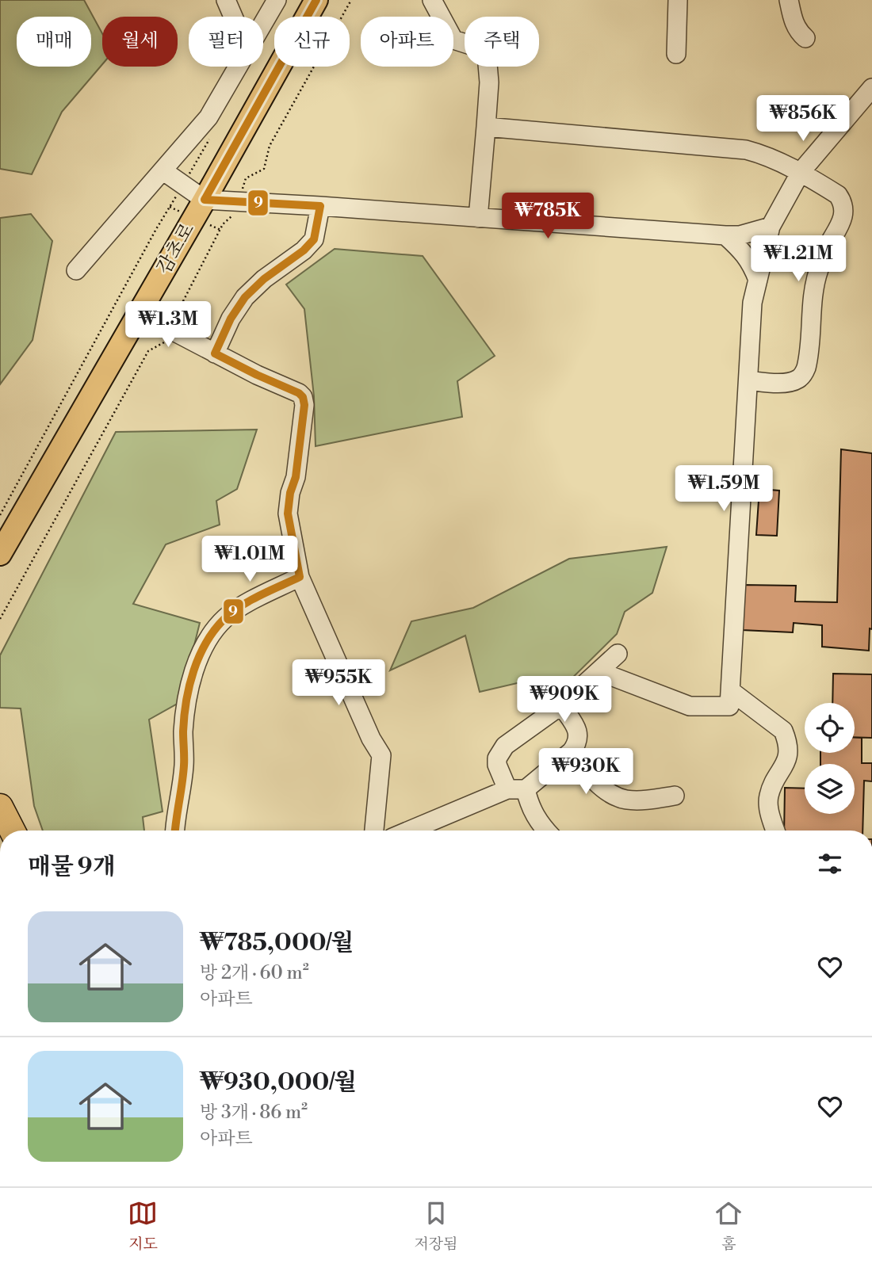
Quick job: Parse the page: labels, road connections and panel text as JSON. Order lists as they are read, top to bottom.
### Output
{
  "streets": {
    "main road": ["감초로"]
  },
  "lines": ["transit line 9"],
  "page": {
    "chip": [
      "매매",
      "월세",
      "필터",
      "신규",
      "아파트",
      "주택"
    ],
    "price": [
      "₩856K",
      "₩785K",
      "₩1.21M",
      "₩1.3M",
      "₩1.59M",
      "₩1.01M",
      "₩955K",
      "₩909K",
      "₩930K"
    ],
    "heading": "매물 9개",
    "list": [
      {
        "name": "₩785,000/월",
        "note": "방 2개 · 60 m² · 아파트"
      },
      {
        "name": "₩930,000/월",
        "note": "방 3개 · 86 m² · 아파트"
      }
    ],
    "tabs": ["지도", "저장됨", "홈"]
  }
}
